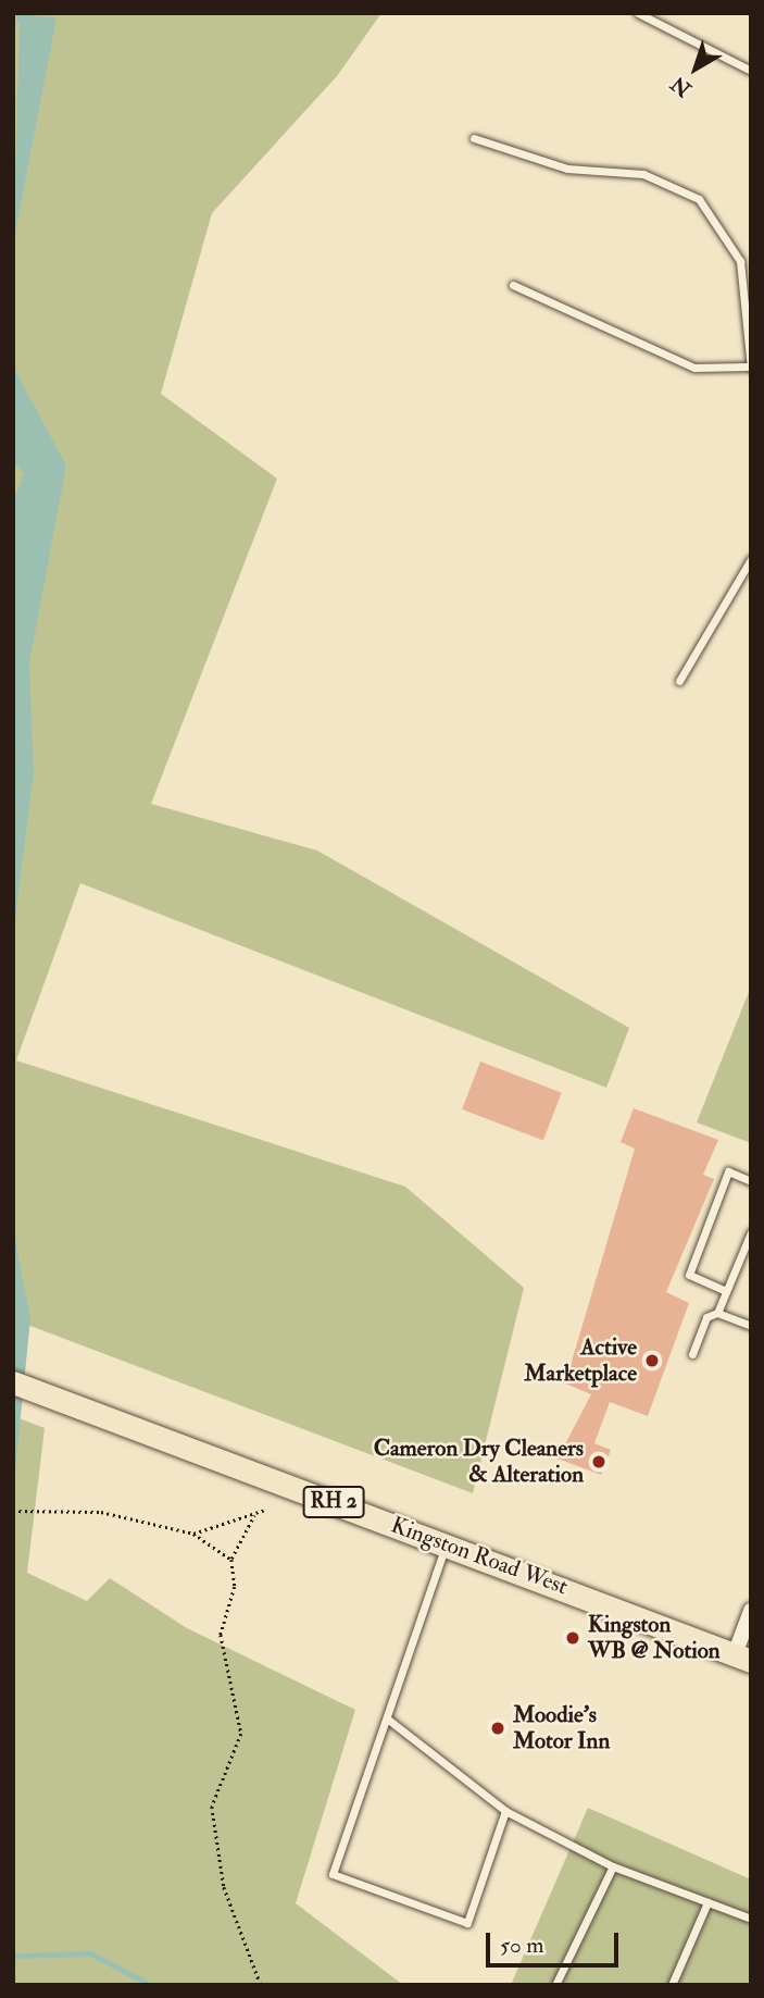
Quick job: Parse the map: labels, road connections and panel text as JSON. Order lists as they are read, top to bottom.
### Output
{
  "streets": {
    "main road": ["RH 2", "Kingston Road West"]
  },
  "places": [
    "Active Marketplace",
    "Cameron Dry Cleaners & Alteration",
    "Kingston WB @ Notion",
    "Moodie’s Motor Inn"
  ],
  "scale_bar": "50 m",
  "north": "bottom left"
}
